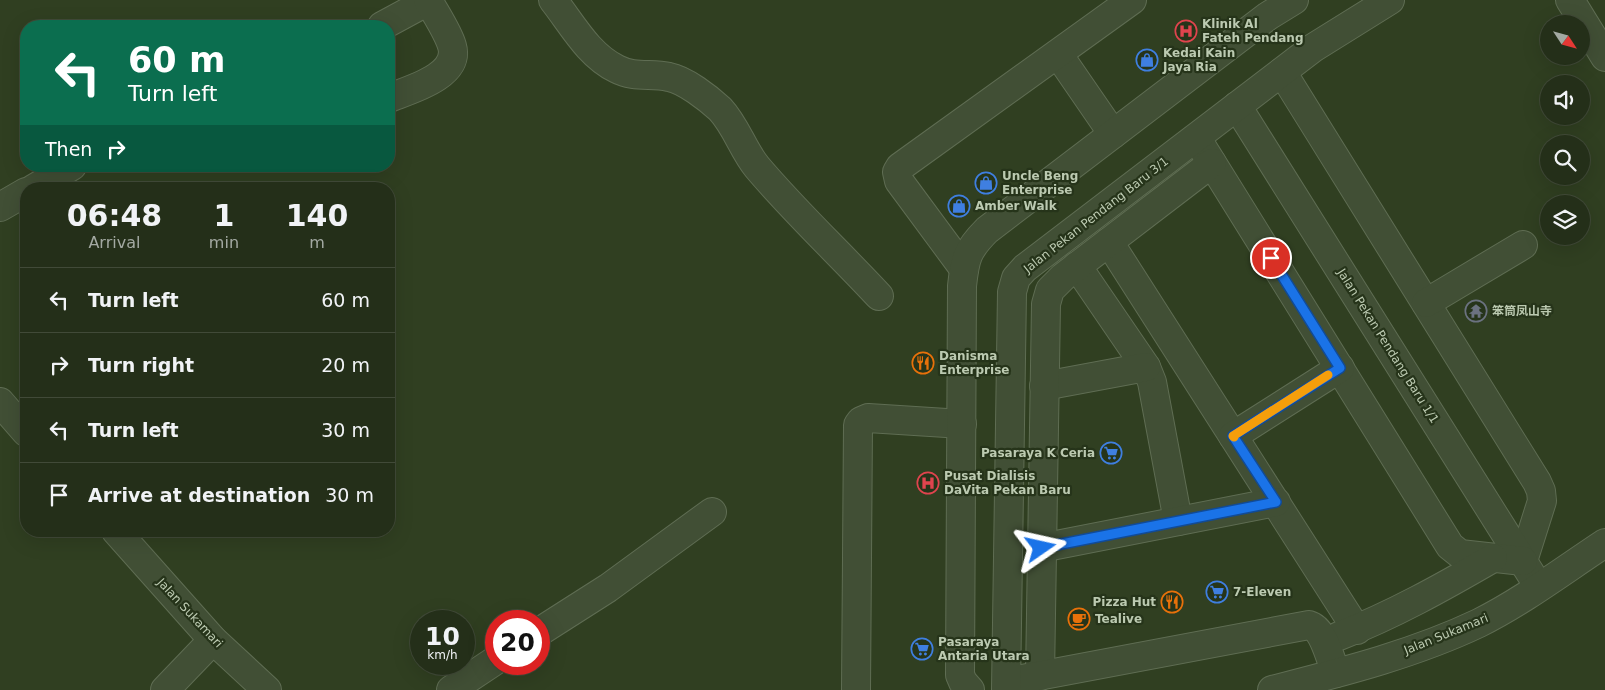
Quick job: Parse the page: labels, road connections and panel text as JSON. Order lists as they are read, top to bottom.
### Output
{
  "streets": {
    "street": ["Jalan Pekan Pendang Baru 3/1", "Jalan Pekan Pendang Baru 1/1", "Jalan Sukamari"]
  },
  "crossings": [
    ["Jalan Pekan Pendang Baru 3/1", "Jalan Pekan Pendang Baru 1/1"],
    ["Jalan Pekan Pendang Baru 1/1", "Jalan Sukamari"]
  ],
  "places": {
    "hospital": ["Klinik Al Fateh Pendang", "Pusat Dialisis DaVita Pekan Baru"],
    "shop": ["Kedai Kain Jaya Ria", "Uncle Beng Enterprise", "Amber Walk"],
    "temple": ["笨筒凤山寺"],
    "restaurant": ["Danisma Enterprise", "Pizza Hut"],
    "supermarket": ["Pasaraya K Ceria", "7-Eleven", "Pasaraya Antaria Utara"],
    "cafe": ["Tealive"]
  },
  "north": "bottom right",
  "page": {
    "turn": ["60 m", "Turn left"],
    "then": "Then",
    "eta": [
      "06:48",
      "Arrival",
      "1",
      "min",
      "140",
      "m"
    ],
    "list": [
      {
        "name": "Turn left",
        "value": "60 m"
      },
      {
        "name": "Turn right",
        "value": "20 m"
      },
      {
        "name": "Turn left",
        "value": "30 m"
      },
      {
        "name": "Arrive at destination",
        "value": "30 m"
      }
    ],
    "speed": "10 km/h",
    "limit": "20"
  }
}
